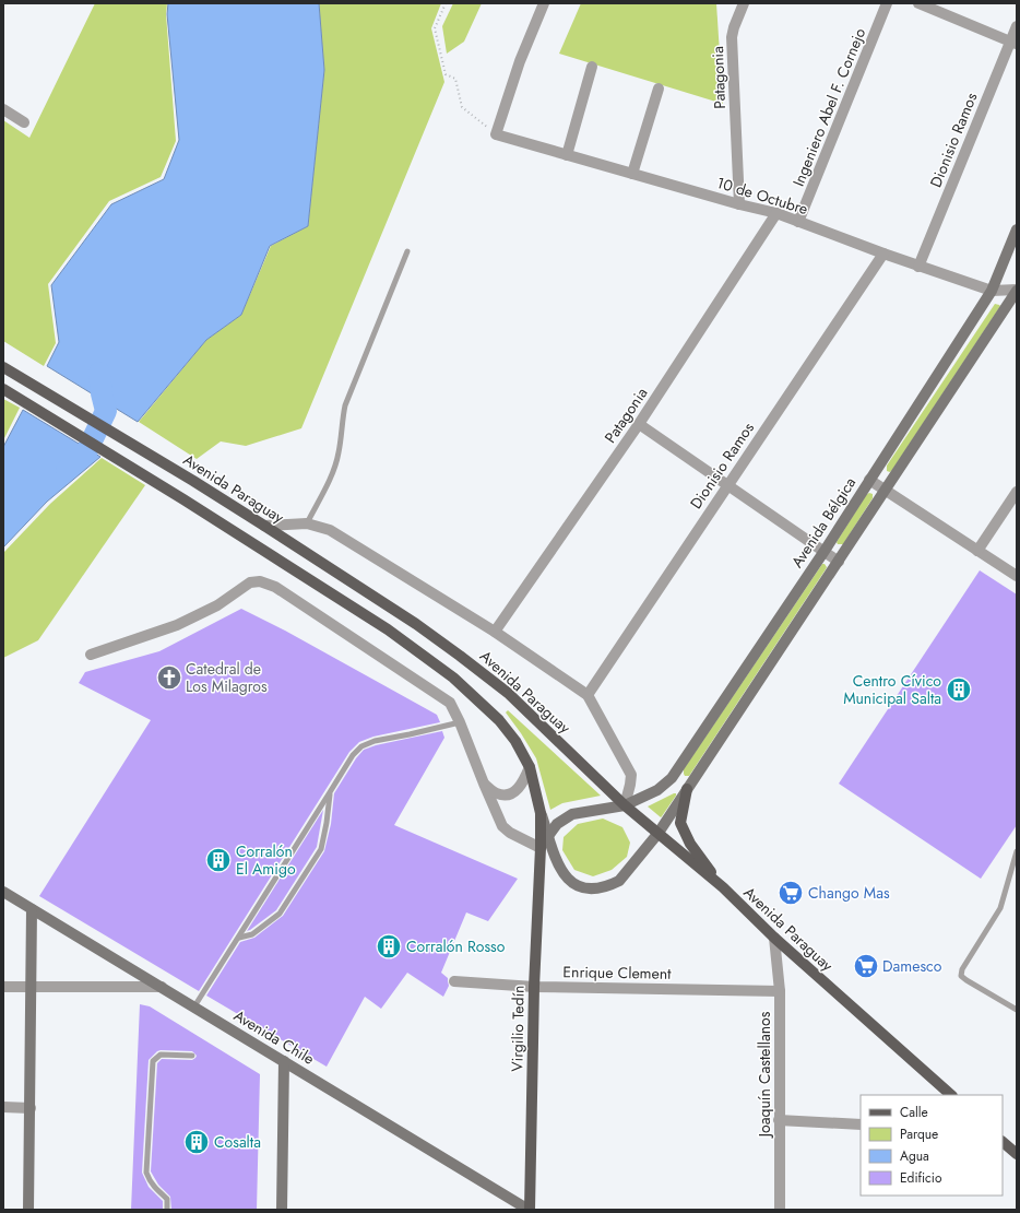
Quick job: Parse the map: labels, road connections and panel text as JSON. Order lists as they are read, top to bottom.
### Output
{
  "streets": {
    "main road": [
      "Avenida Paraguay",
      "Avenida Bélgica",
      "Virgilio Tedín",
      "Avenida Chile"
    ],
    "street": [
      "Patagonia",
      "Ingeniero Abel F. Cornejo",
      "Dionisio Ramos",
      "10 de Octubre",
      "Enrique Clement",
      "Joaquín Castellanos"
    ]
  },
  "crossings": [
    ["Patagonia", "10 de Octubre"],
    ["Ingeniero Abel F. Cornejo", "10 de Octubre"],
    ["Dionisio Ramos", "10 de Octubre"],
    ["10 de Octubre", "Avenida Bélgica"],
    ["Avenida Paraguay", "Avenida Bélgica"],
    ["Avenida Paraguay", "Joaquín Castellanos"],
    ["Enrique Clement", "Virgilio Tedín"],
    ["Enrique Clement", "Joaquín Castellanos"],
    ["Virgilio Tedín", "Avenida Chile"]
  ],
  "places": {
    "church": ["Catedral de Los Milagros"],
    "building": [
      "Centro Cívico Municipal Salta",
      "Corralón El Amigo",
      "Corralón Rosso",
      "Cosalta"
    ],
    "supermarket": ["Chango Mas", "Damesco"]
  },
  "legend": [
    "Calle",
    "Parque",
    "Agua",
    "Edificio"
  ]
}
